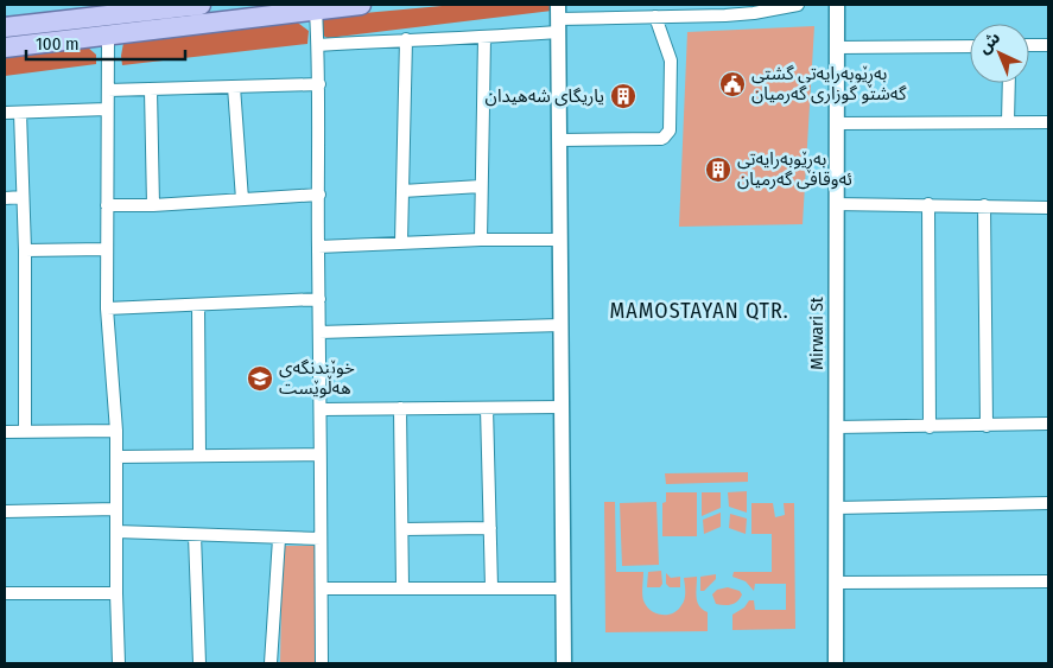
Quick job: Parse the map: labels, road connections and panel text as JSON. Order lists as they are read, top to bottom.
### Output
{
  "streets": {
    "street": ["Mirwari St"]
  },
  "districts": ["MAMOSTAYAN QTR."],
  "places": {
    "public building": ["بەڕێوبەرایەتی گشتی گەشتو گوزاری گەرمیان"],
    "building": ["یاریگای شەهیدان", "بەڕێوبەرایەتی ئەوقافی گەرمیان"],
    "school or university": ["خوێندنگەی هەڵوێست"]
  },
  "scale_bar": "100 m",
  "north": "top left"
}
